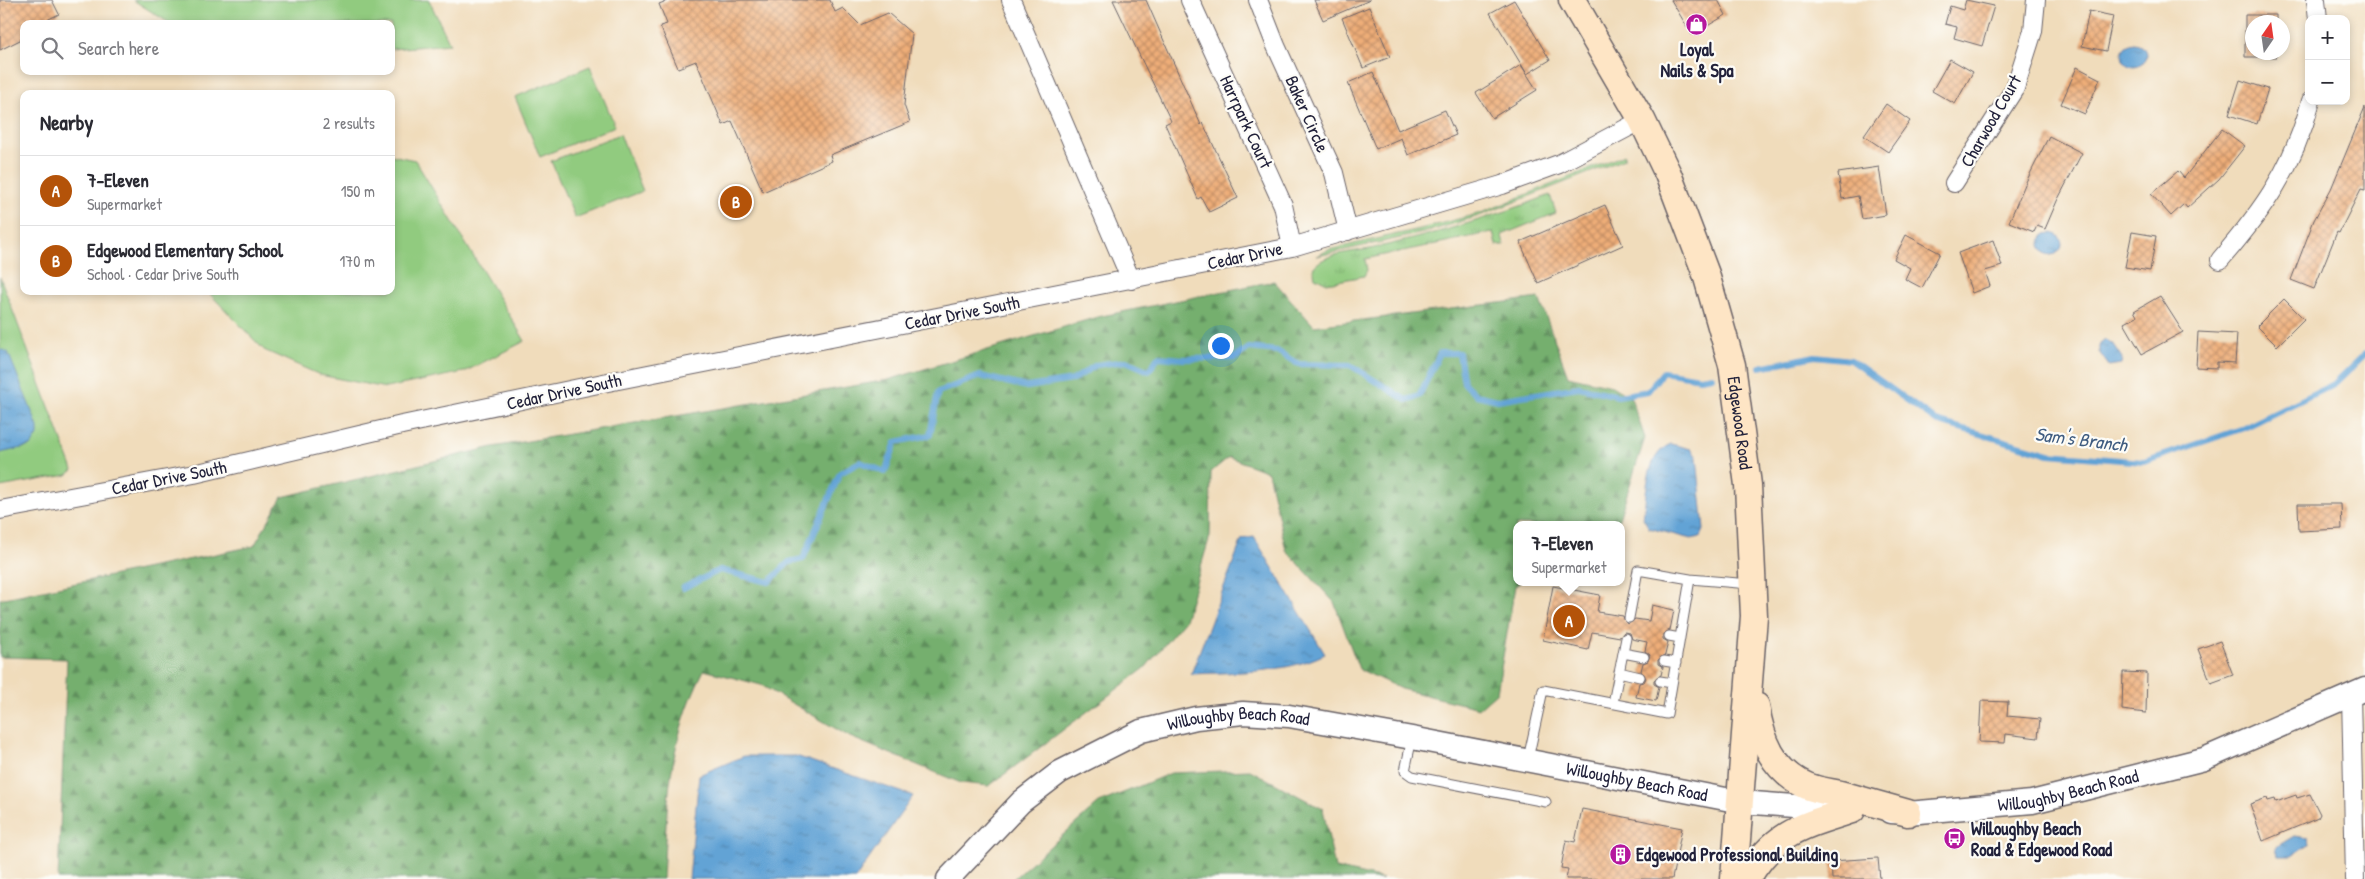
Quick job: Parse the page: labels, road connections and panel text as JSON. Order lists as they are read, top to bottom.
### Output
{
  "streets": {
    "main road": ["Edgewood Road"],
    "street": [
      "Baker Circle",
      "Charwood Court",
      "Harrpark Court",
      "Cedar Drive",
      "Cedar Drive South",
      "Willoughby Beach Road"
    ]
  },
  "crossings": [
    ["Baker Circle", "Cedar Drive"],
    ["Harrpark Court", "Cedar Drive"],
    ["Cedar Drive", "Cedar Drive South"],
    ["Cedar Drive", "Edgewood Road"],
    ["Edgewood Road", "Willoughby Beach Road"]
  ],
  "water": ["Sam's Branch"],
  "places": {
    "shop": ["Loyal Nails & Spa"],
    "bus stop": ["Willoughby Beach Road & Edgewood Road"],
    "building": ["Edgewood Professional Building"]
  },
  "north": "top",
  "page": {
    "map_buttons": ["+", "−"],
    "search": "Search here",
    "heading": ["Nearby", "2 results"],
    "list": [
      {
        "mark": "A",
        "name": "7-Eleven",
        "note": "Supermarket",
        "value": "150 m"
      },
      {
        "mark": "B",
        "name": "Edgewood Elementary School",
        "note": "School · Cedar Drive South",
        "value": "170 m"
      }
    ],
    "pins": ["B", "A"],
    "popup": ["7-Eleven", "Supermarket"]
  }
}
